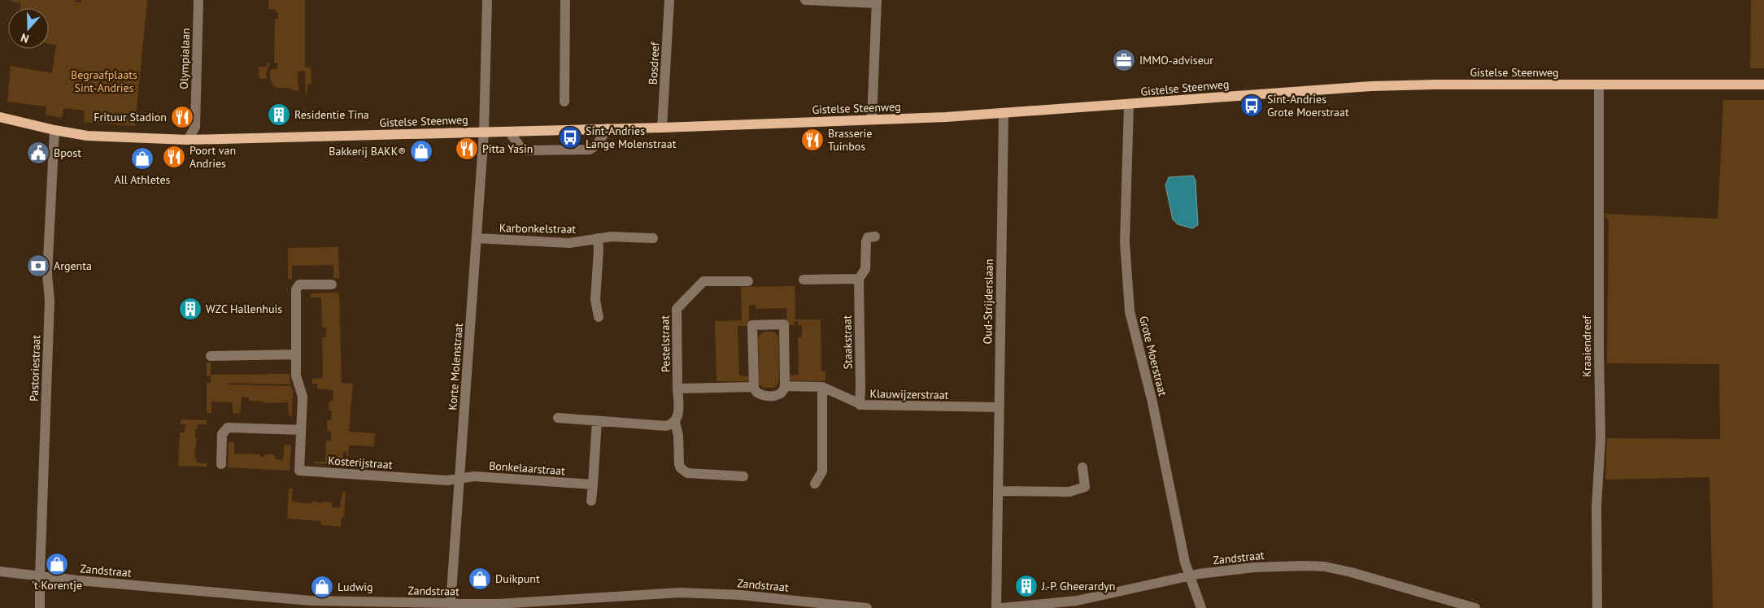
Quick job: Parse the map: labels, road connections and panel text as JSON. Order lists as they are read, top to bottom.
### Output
{
  "streets": {
    "main road": ["Gistelse Steenweg"],
    "street": [
      "Olympialaan",
      "Bosdreef",
      "Karbonkelstraat",
      "Oud-Strijderslaan",
      "Staakstraat",
      "Pestelstraat",
      "Kraaiendreef",
      "Grote Moerstraat",
      "Korte Molenstraat",
      "Pastoriestraat",
      "Klauwijzerstraat",
      "Kosterijstraat",
      "Bonkelaarstraat",
      "Zandstraat"
    ]
  },
  "crossings": [
    ["Olympialaan", "Gistelse Steenweg"],
    ["Bosdreef", "Gistelse Steenweg"],
    ["Gistelse Steenweg", "Oud-Strijderslaan"],
    ["Gistelse Steenweg", "Kraaiendreef"],
    ["Gistelse Steenweg", "Grote Moerstraat"],
    ["Gistelse Steenweg", "Korte Molenstraat"],
    ["Gistelse Steenweg", "Pastoriestraat"],
    ["Karbonkelstraat", "Korte Molenstraat"],
    ["Oud-Strijderslaan", "Klauwijzerstraat"],
    ["Staakstraat", "Klauwijzerstraat"],
    ["Grote Moerstraat", "Zandstraat"],
    ["Korte Molenstraat", "Kosterijstraat"],
    ["Korte Molenstraat", "Bonkelaarstraat"],
    ["Korte Molenstraat", "Zandstraat"],
    ["Pastoriestraat", "Zandstraat"],
    ["Kosterijstraat", "Bonkelaarstraat"]
  ],
  "parks": ["Begraafplaats Sint-Andries"],
  "places": {
    "office": ["IMMO-adviseur"],
    "bus stop": ["Sint-Andries Grote Moerstraat", "Sint-Andries Lange Molenstraat"],
    "building": ["Residentie Tina", "WZC Hallenhuis", "J.-P. Gheerardyn"],
    "restaurant": [
      "Frituur Stadion",
      "Brasserie Tuinbos",
      "Pitta Yasin",
      "Poort van Andries"
    ],
    "shop": [
      "Bakkerij BAKK®",
      "All Athletes",
      "'t Korentje",
      "Duikpunt",
      "Ludwig"
    ],
    "public building": ["Bpost"],
    "bank": ["Argenta"]
  },
  "north": "bottom"
}
